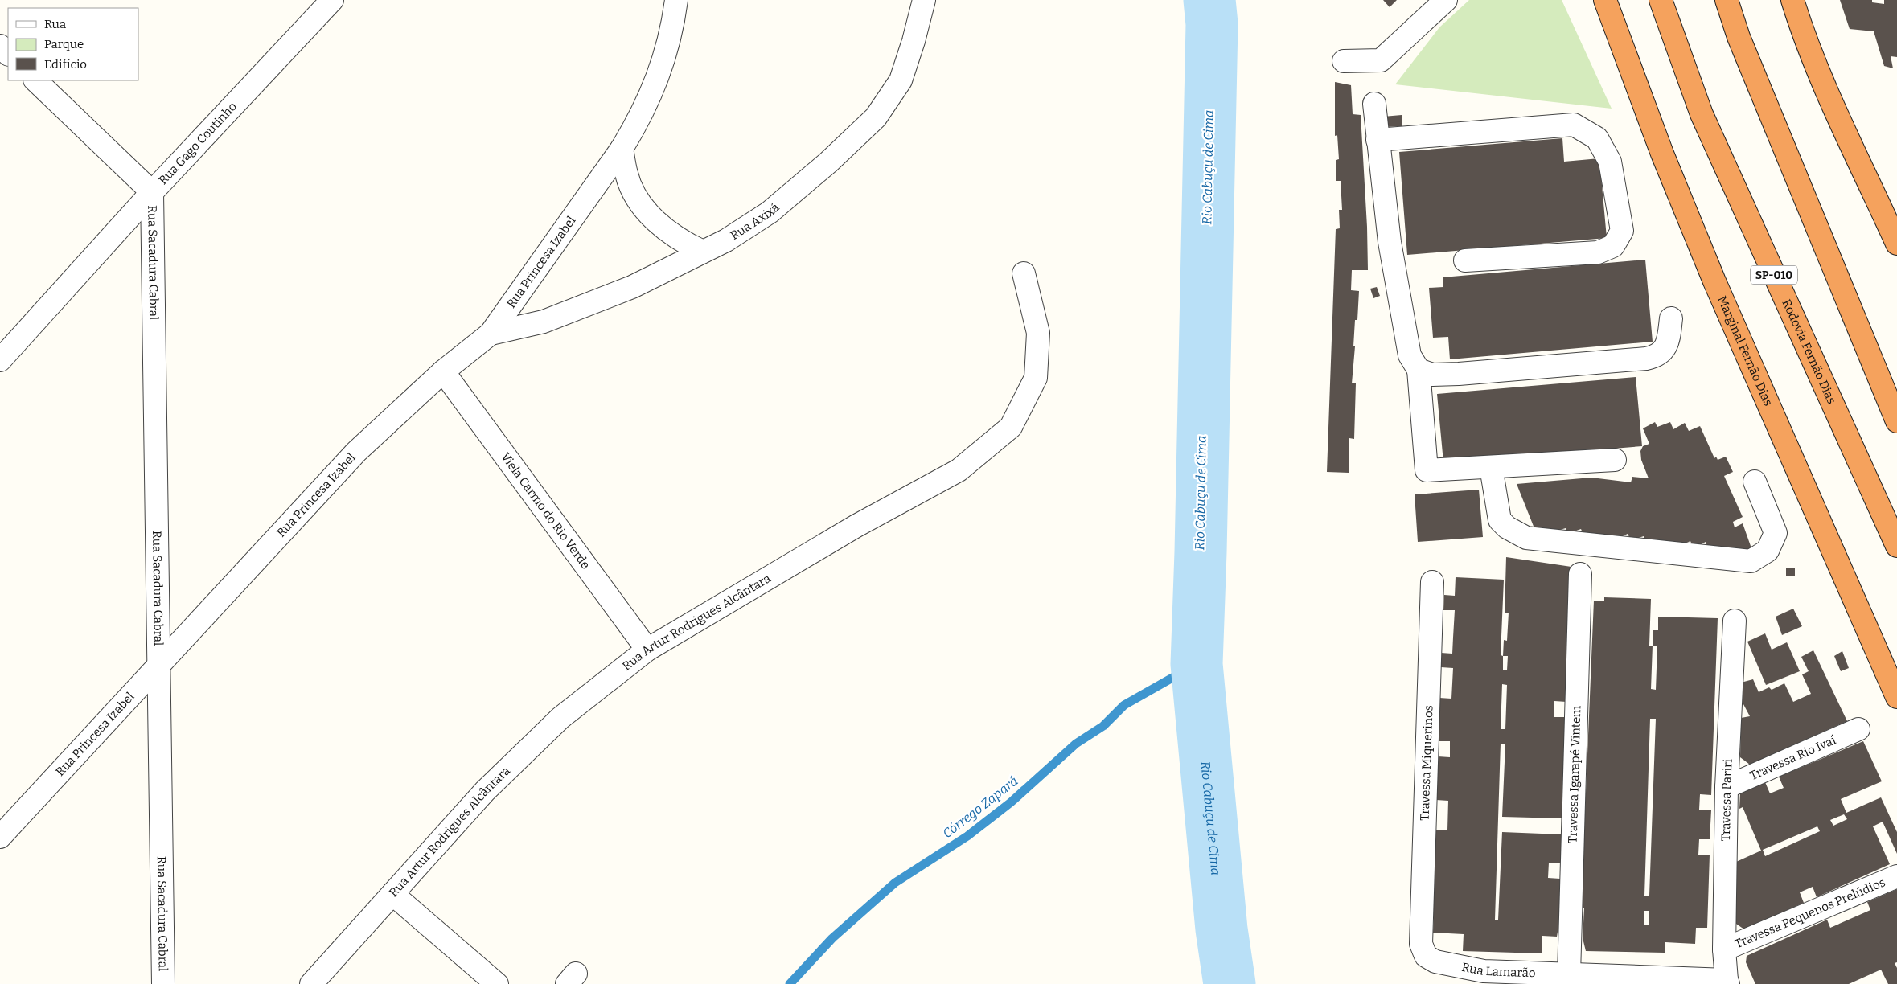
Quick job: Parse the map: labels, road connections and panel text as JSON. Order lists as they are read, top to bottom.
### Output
{
  "streets": {
    "highway": ["SP-010", "Marginal Fernão Dias", "Rodovia Fernão Dias"],
    "street": [
      "Rua Gago Coutinho",
      "Rua Axixá",
      "Rua Sacadura Cabral",
      "Rua Princesa Izabel",
      "Viela Carmo do Rio Verde",
      "Rua Artur Rodrigues Alcântara",
      "Travessa Rio Ivaí",
      "Travessa Miquerinos",
      "Travessa Igarapé Vintem",
      "Travessa Pariri",
      "Travessa Pequenos Prelúdios",
      "Rua Lamarão"
    ]
  },
  "crossings": [
    ["Rua Gago Coutinho", "Rua Sacadura Cabral"],
    ["Rua Axixá", "Rua Princesa Izabel"],
    ["Rua Sacadura Cabral", "Rua Princesa Izabel"],
    ["Rua Princesa Izabel", "Viela Carmo do Rio Verde"],
    ["Viela Carmo do Rio Verde", "Rua Artur Rodrigues Alcântara"],
    ["Travessa Rio Ivaí", "Travessa Pariri"],
    ["Travessa Miquerinos", "Rua Lamarão"],
    ["Travessa Igarapé Vintem", "Rua Lamarão"],
    ["Travessa Pariri", "Travessa Pequenos Prelúdios"],
    ["Travessa Pariri", "Rua Lamarão"]
  ],
  "water": ["Rio Cabuçu de Cima", "Córrego Zapará"],
  "legend": ["Rua", "Parque", "Edifício"]
}
